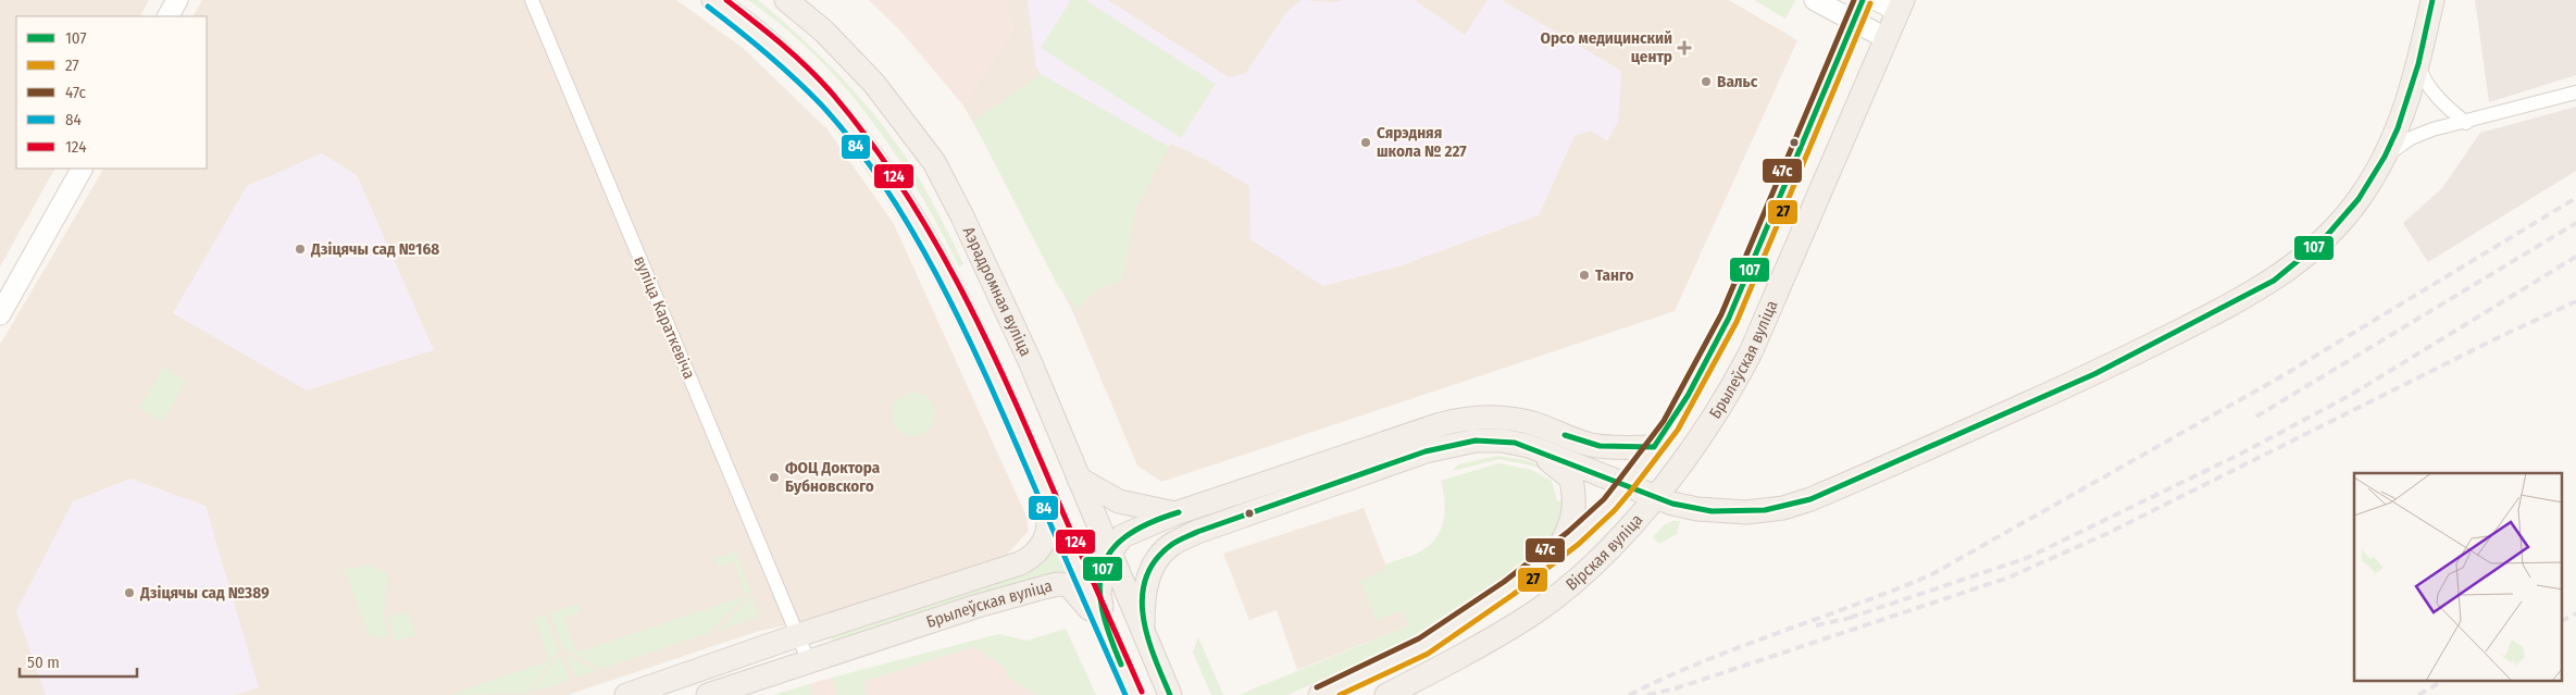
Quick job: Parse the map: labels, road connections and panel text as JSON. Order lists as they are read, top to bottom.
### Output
{
  "streets": {
    "main road": ["Аэрадромная вуліца", "Брылеўская вуліца", "Вірская вуліца"],
    "street": ["вуліца Караткевіча"]
  },
  "crossings": [
    ["вуліца Караткевіча", "Брылеўская вуліца"],
    ["Брылеўская вуліца", "Вірская вуліца"]
  ],
  "places": {
    "health": ["Орсо медицинский центр"],
    "other": [
      "Вальс",
      "Сярэдняя школа № 227",
      "Дзіцячы сад №168",
      "Танго",
      "ФОЦ Доктора Бубновского",
      "Дзіцячы сад №389"
    ]
  },
  "lines": [
    "transit line 107",
    "transit line 47с",
    "transit line 124",
    "transit line 27",
    "transit line 84"
  ],
  "legend": [
    "107",
    "27",
    "47с",
    "84",
    "124"
  ],
  "scale_bar": "50 m"
}
